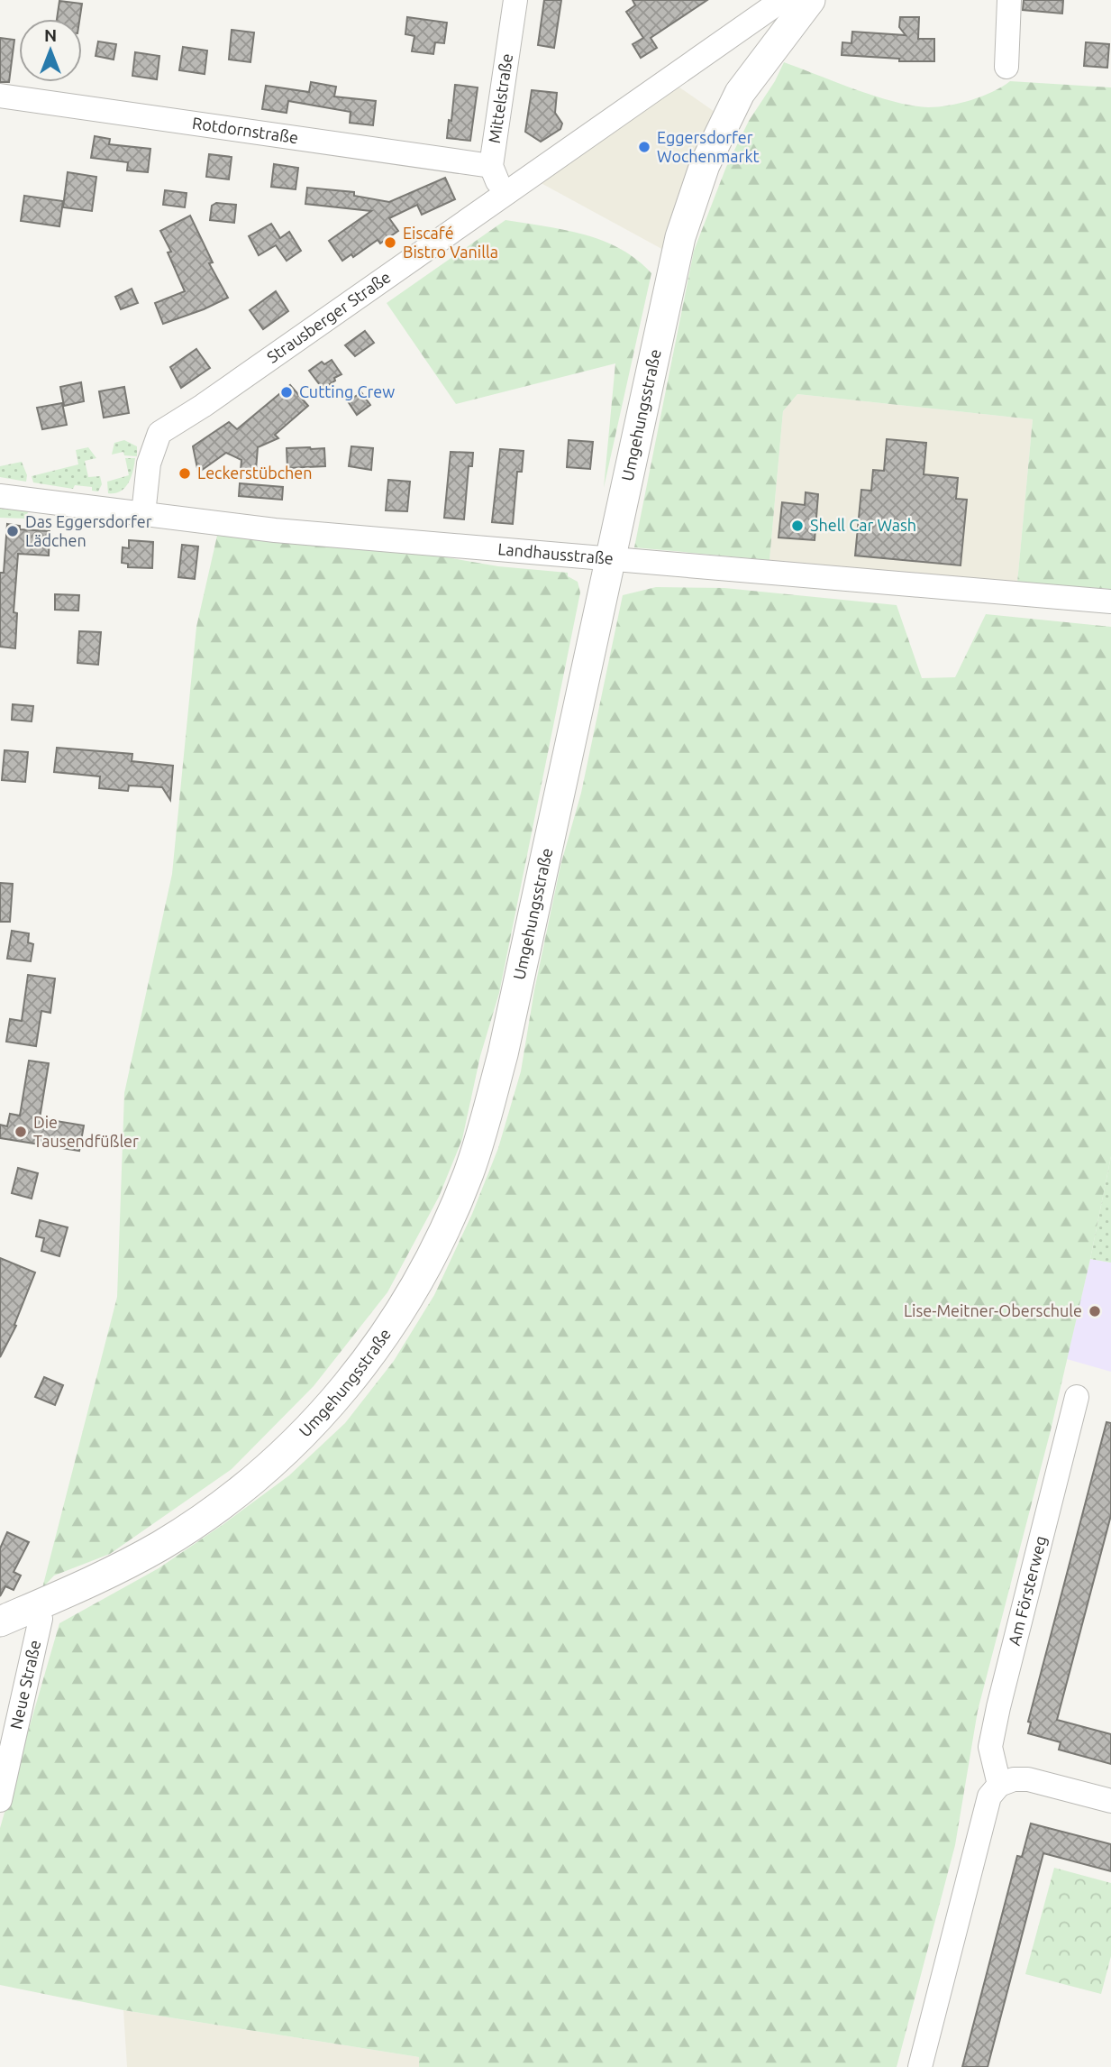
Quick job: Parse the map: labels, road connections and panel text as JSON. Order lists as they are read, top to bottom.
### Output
{
  "streets": {
    "main road": ["Umgehungsstraße"],
    "street": [
      "Mittelstraße",
      "Rotdornstraße",
      "Strausberger Straße",
      "Landhausstraße",
      "Am Försterweg",
      "Neue Straße"
    ]
  },
  "crossings": [
    ["Mittelstraße", "Rotdornstraße"],
    ["Mittelstraße", "Strausberger Straße"],
    ["Strausberger Straße", "Landhausstraße"],
    ["Umgehungsstraße", "Landhausstraße"],
    ["Umgehungsstraße", "Neue Straße"]
  ],
  "places": [
    "Eggersdorfer Wochenmarkt",
    "Eiscafé Bistro Vanilla",
    "Cutting Crew",
    "Leckerstübchen",
    "Shell Car Wash",
    "Das Eggersdorfer Lädchen",
    "Die Tausendfüßler",
    "Lise-Meitner-Oberschule"
  ],
  "north": "top"
}
